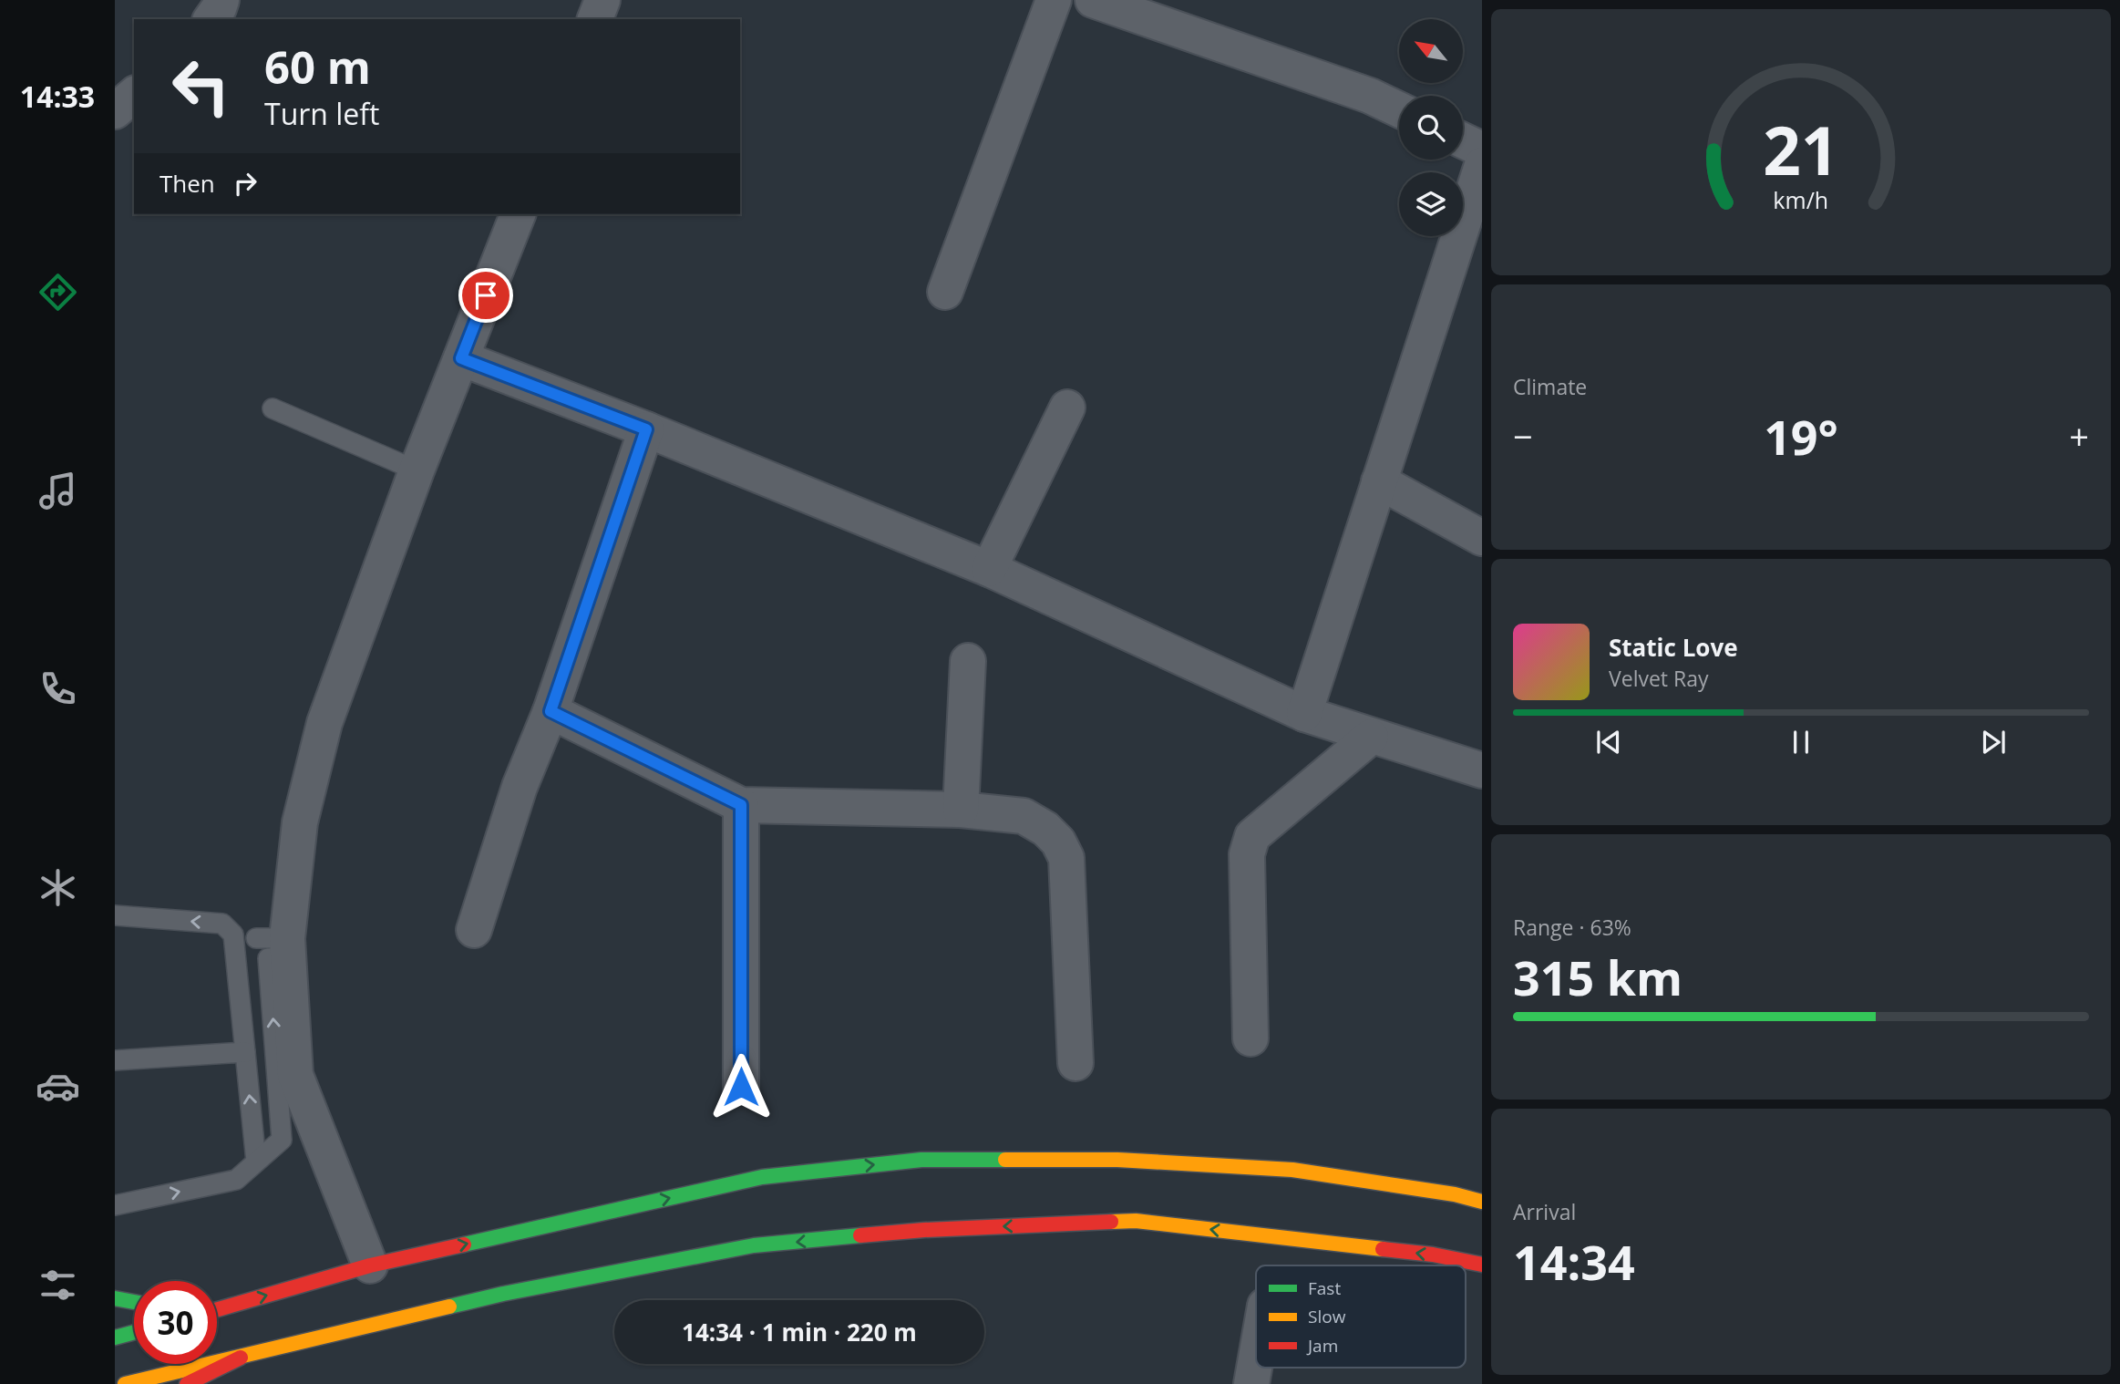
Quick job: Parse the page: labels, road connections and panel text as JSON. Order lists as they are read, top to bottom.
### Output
{
  "legend": ["Fast", "Slow", "Jam"],
  "north": "top left",
  "page": {
    "tabs": "14:33",
    "turn": ["60 m", "Turn left"],
    "then": "Then",
    "tile": [
      "Climate",
      ["Range · 63%", "315 km"],
      ["Arrival", "14:34"]
    ],
    "heat": ["−", "19°", "+"],
    "song": ["Static Love", "Velvet Ray"],
    "limit": "30",
    "trip": "14:34 · 1 min · 220 m",
    "gauge": ["21", "km/h"]
  }
}
